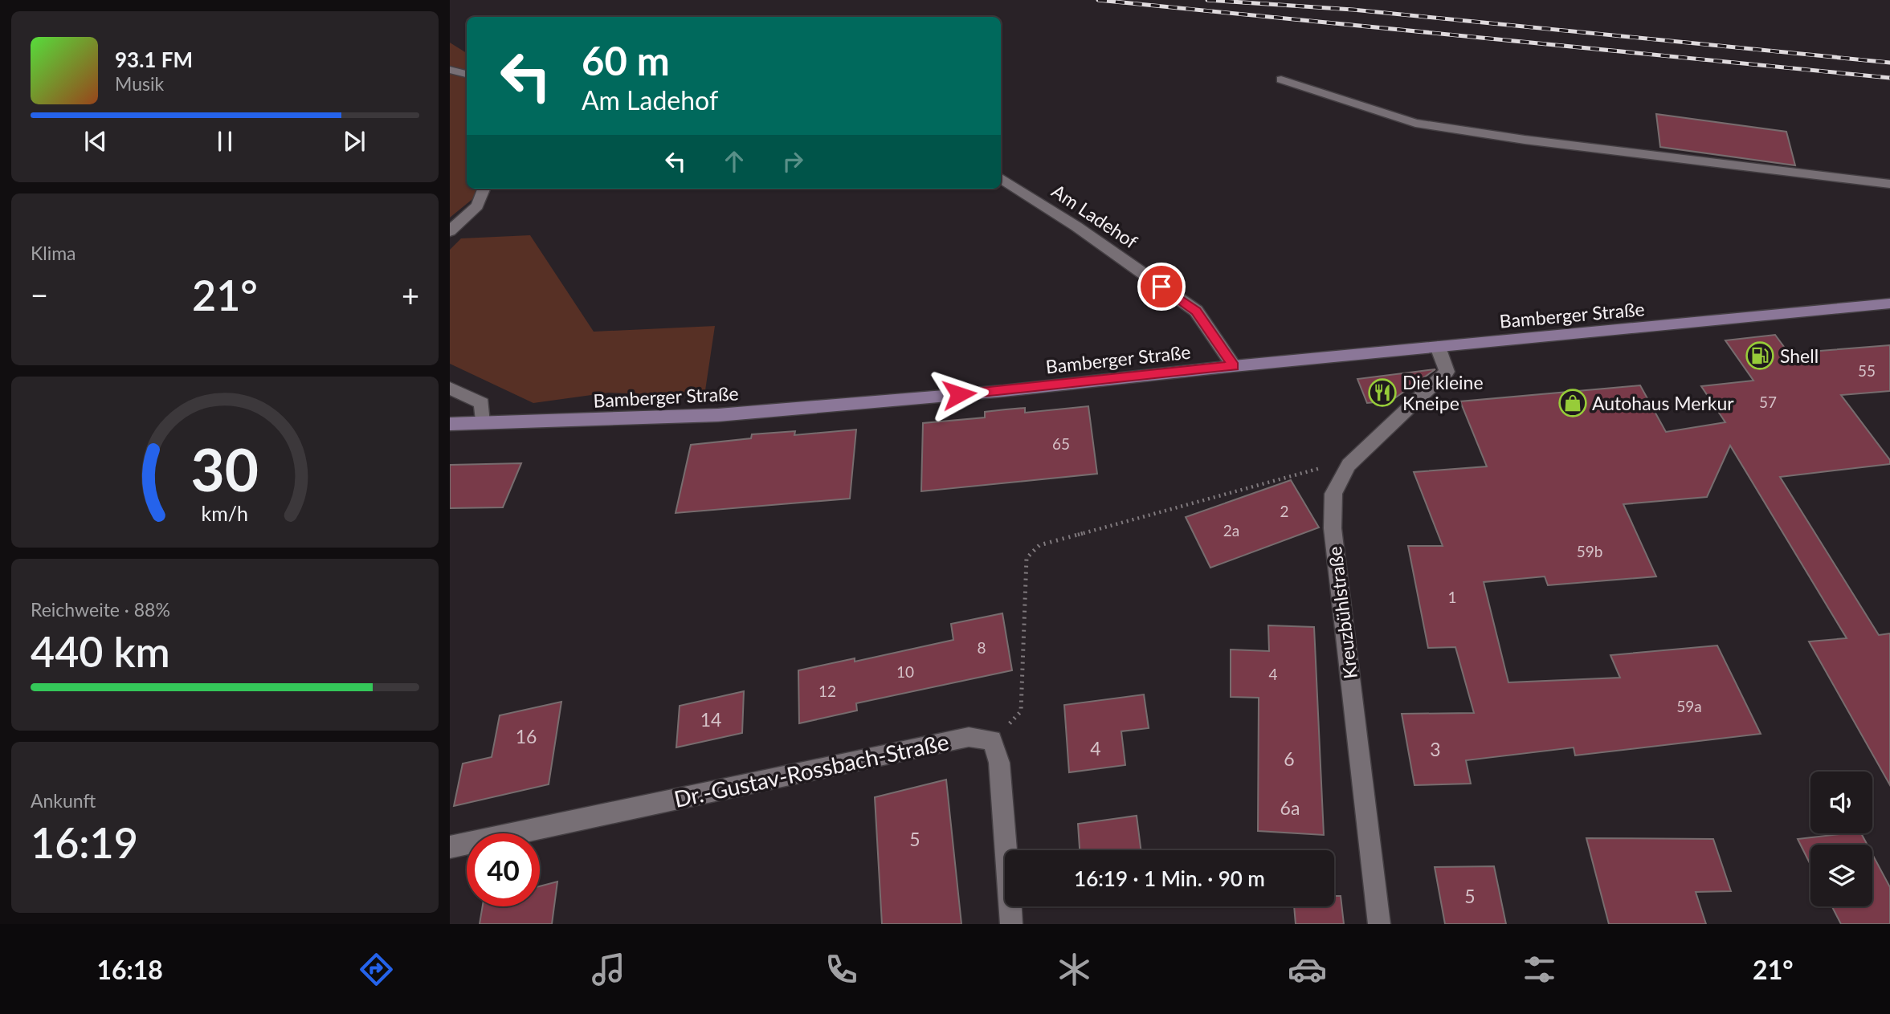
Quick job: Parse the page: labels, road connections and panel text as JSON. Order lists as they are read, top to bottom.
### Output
{
  "streets": {
    "street": [
      "Am Ladehof",
      "Bamberger Straße",
      "Kreuzbühlstraße",
      "Dr.-Gustav-Rossbach-Straße"
    ]
  },
  "crossings": [
    ["Am Ladehof", "Bamberger Straße"],
    ["Bamberger Straße", "Kreuzbühlstraße"]
  ],
  "places": {
    "fuel station": ["Shell"],
    "restaurant": ["Die kleine Kneipe"],
    "shop": ["Autohaus Merkur"]
  },
  "house_numbers": [
    "55",
    "57",
    "65",
    "2",
    "2a",
    "59b",
    "1",
    "8",
    "10",
    "4",
    "12",
    "59a",
    "14",
    "16",
    "4",
    "3",
    "6",
    "6a",
    "5",
    "5"
  ],
  "page": {
    "turn": ["60 m", "Am Ladehof"],
    "song": ["93.1 FM", "Musik"],
    "tile": [
      "Klima",
      ["Reichweite · 88%", "440 km"],
      ["Ankunft", "16:19"]
    ],
    "heat": ["−", "21°", "+"],
    "limit": "40",
    "trip": "16:19 · 1 Min. · 90 m",
    "tabs": ["16:18", "21°"],
    "gauge": ["30", "km/h"]
  }
}
